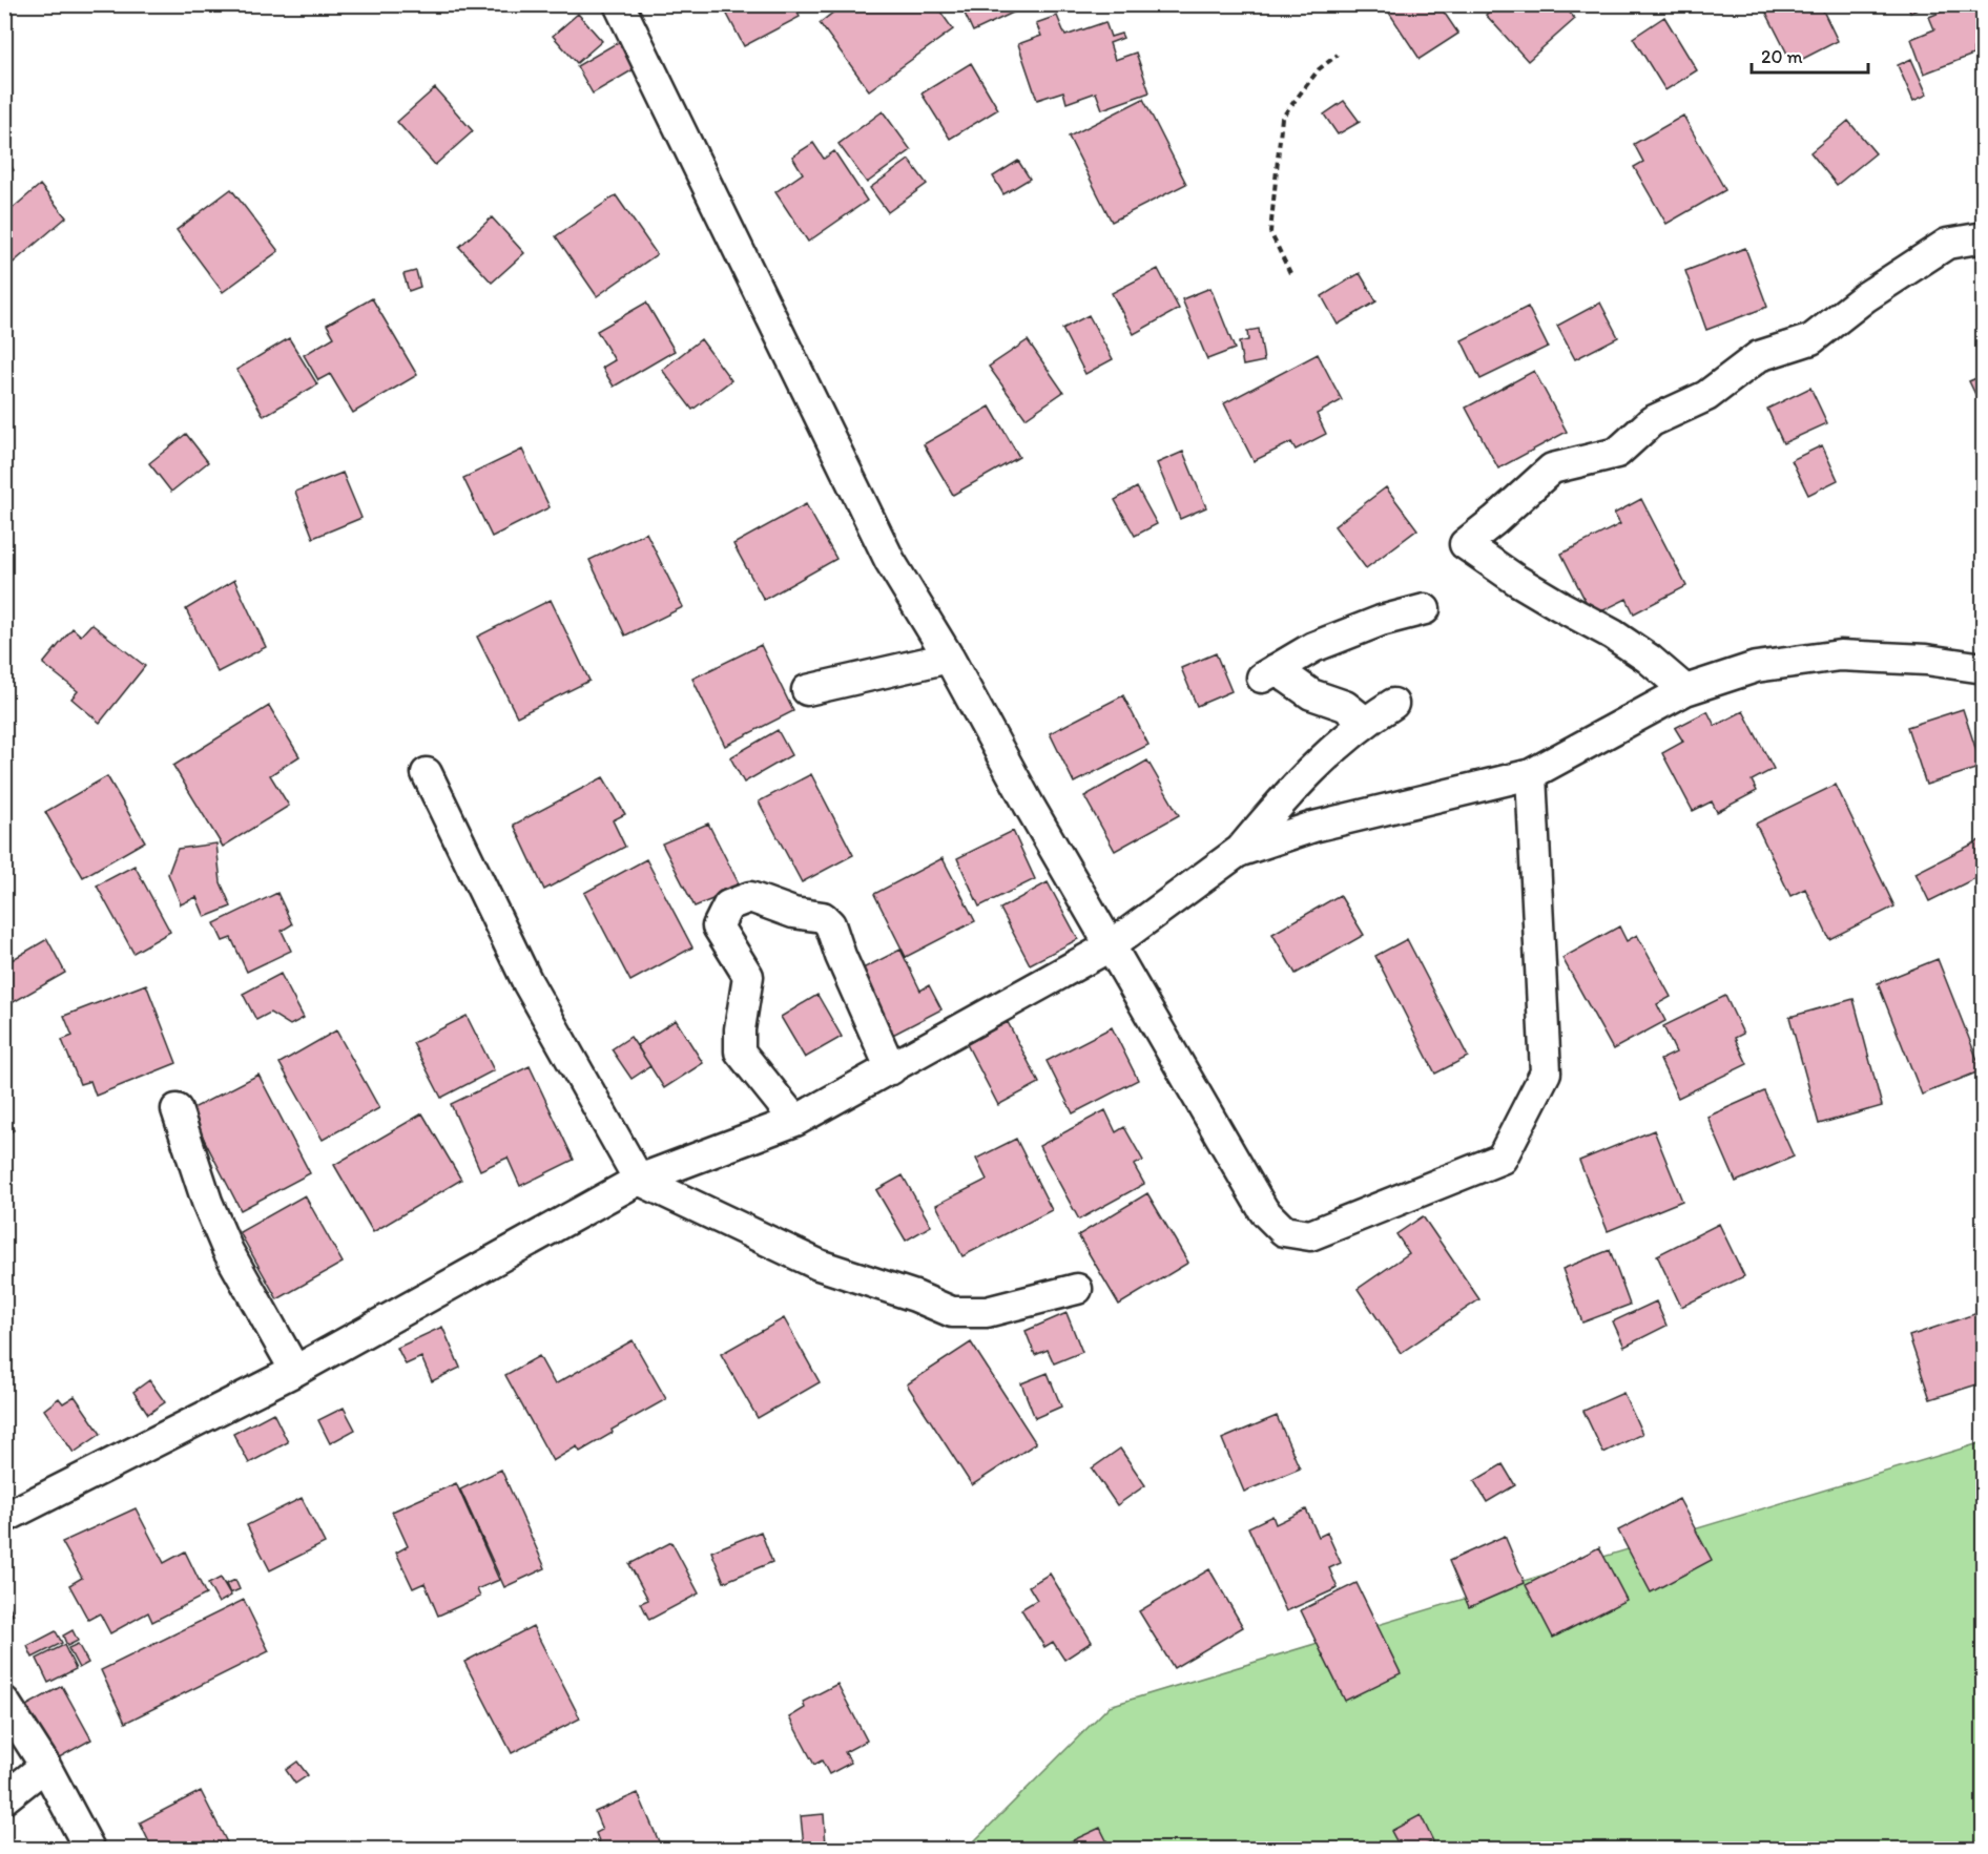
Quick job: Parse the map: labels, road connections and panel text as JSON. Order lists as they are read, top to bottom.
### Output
{
  "scale_bar": "20 m"
}
